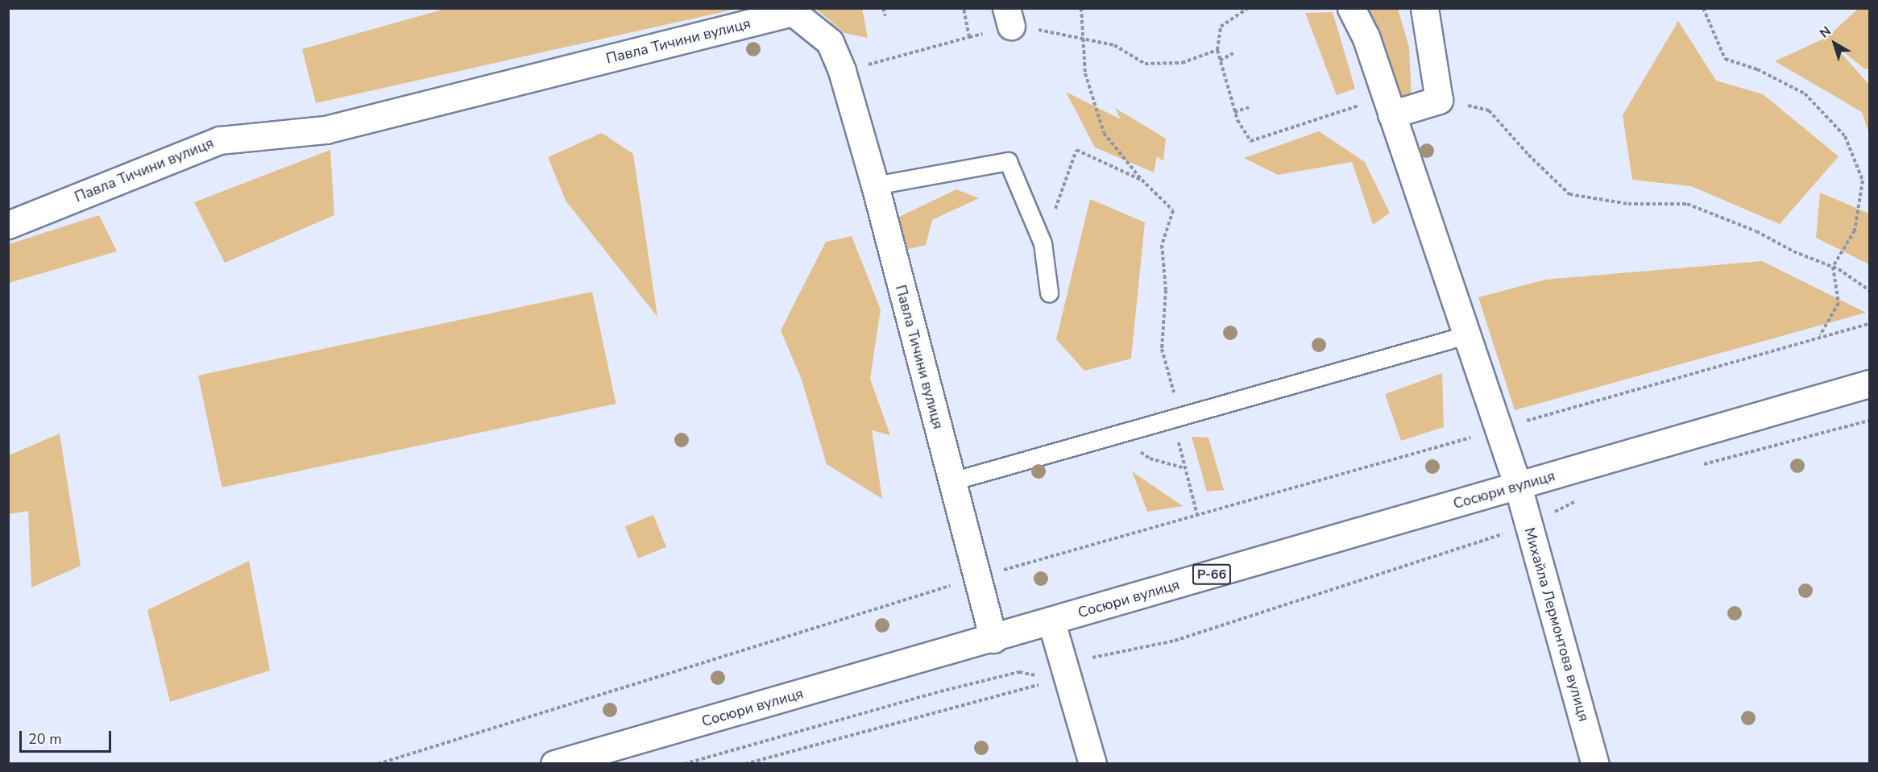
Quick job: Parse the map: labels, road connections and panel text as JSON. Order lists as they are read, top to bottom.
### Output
{
  "streets": {
    "street": [
      "Павла Тичини вулиця",
      "Сосюри вулиця",
      "Р-66",
      "Михайла Лермонтова вулиця"
    ]
  },
  "crossings": [
    ["Павла Тичини вулиця", "Сосюри вулиця"],
    ["Сосюри вулиця", "Михайла Лермонтова вулиця"]
  ],
  "scale_bar": "20 m",
  "north": "top left"
}
